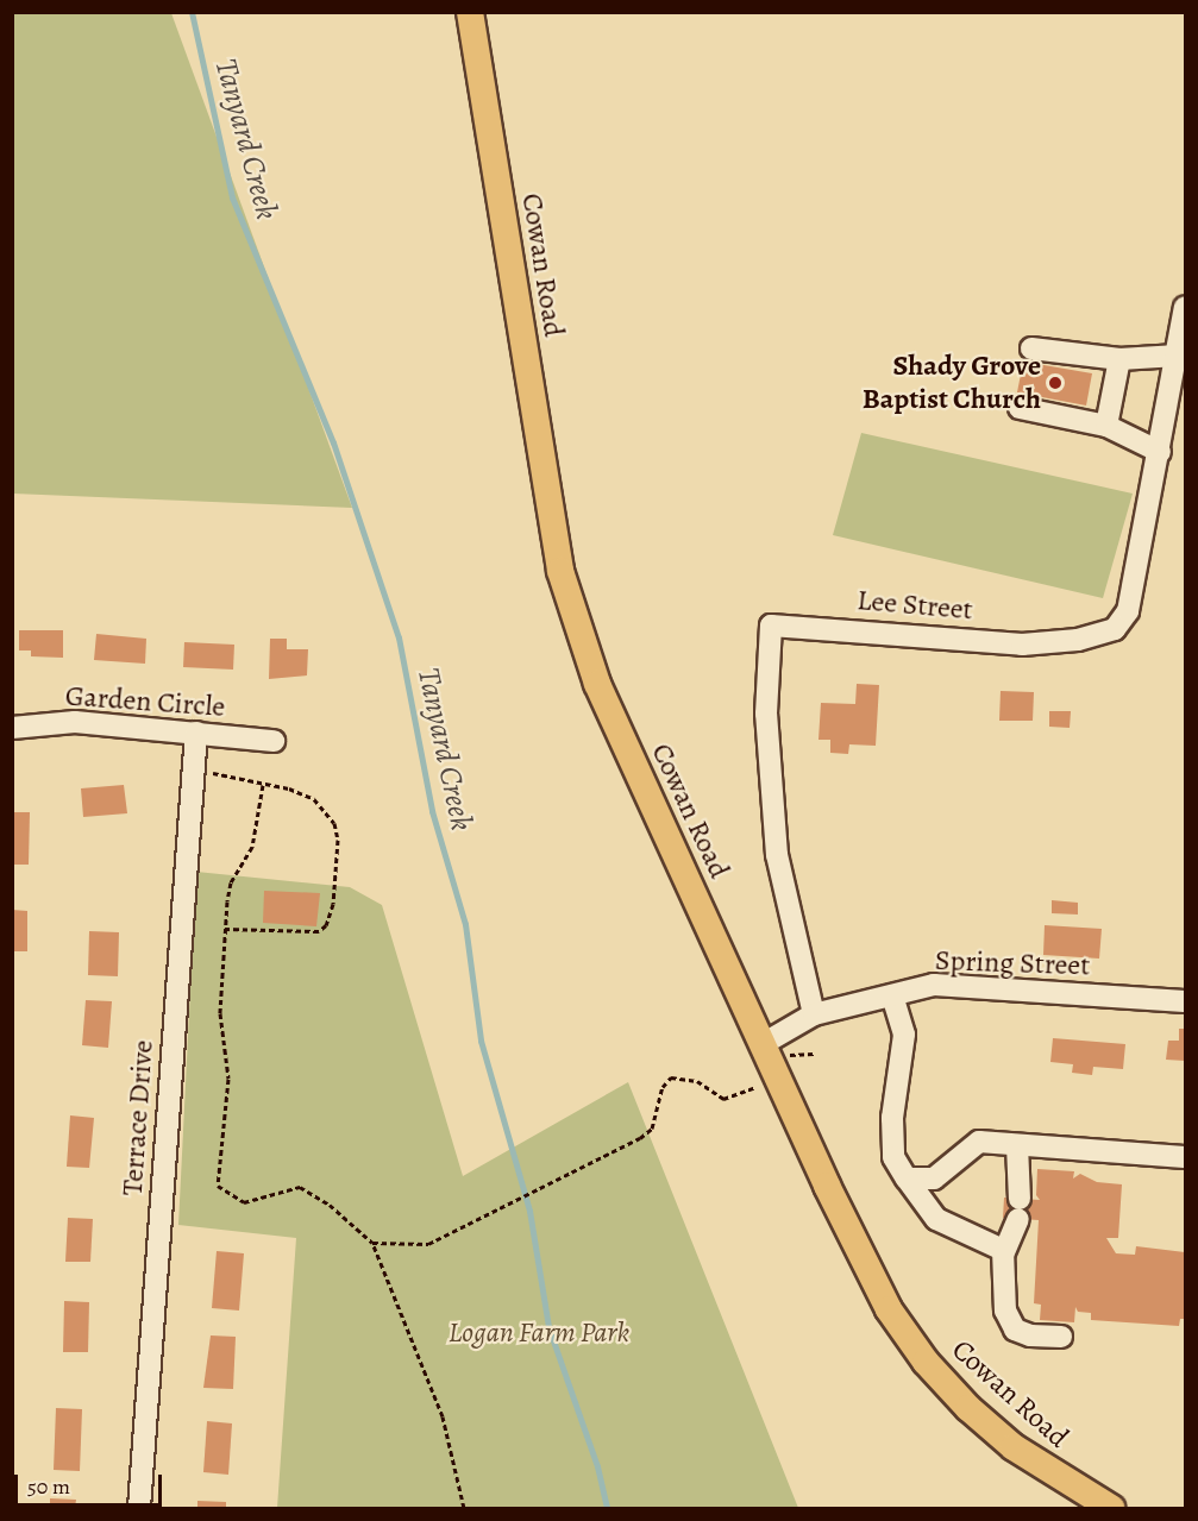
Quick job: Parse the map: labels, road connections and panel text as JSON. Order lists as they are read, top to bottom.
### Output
{
  "streets": {
    "main road": ["Cowan Road"],
    "street": [
      "Lee Street",
      "Garden Circle",
      "Spring Street",
      "Terrace Drive"
    ]
  },
  "crossings": [
    ["Cowan Road", "Spring Street"],
    ["Lee Street", "Spring Street"],
    ["Garden Circle", "Terrace Drive"]
  ],
  "water": ["Tanyard Creek"],
  "parks": ["Logan Farm Park"],
  "places": ["Shady Grove Baptist Church"],
  "scale_bar": "50 m"
}
